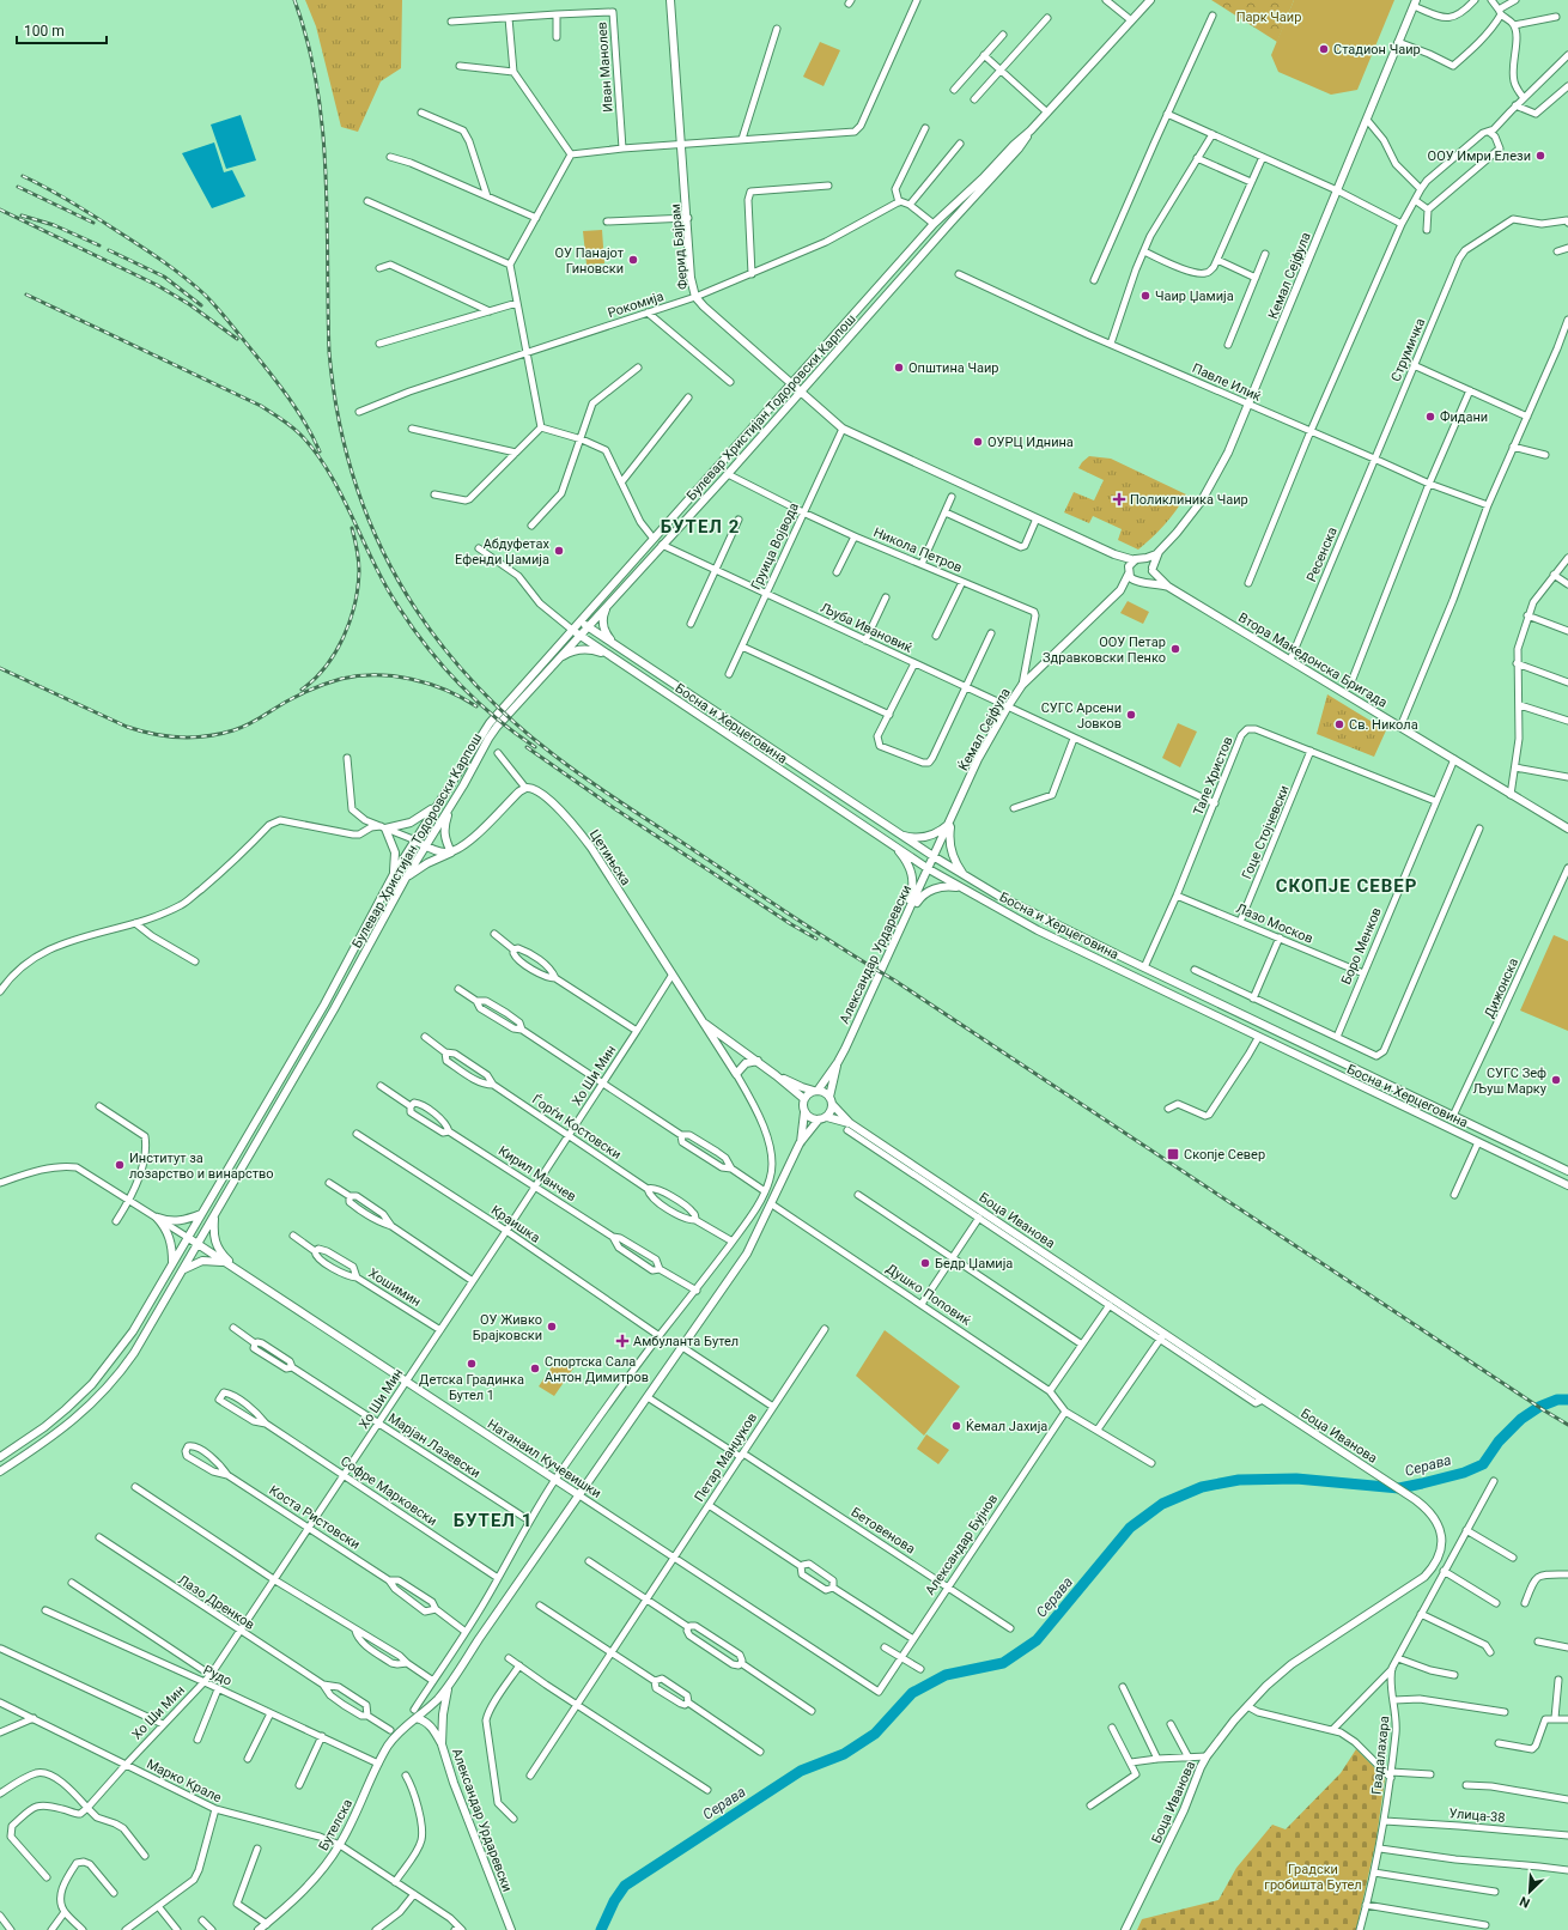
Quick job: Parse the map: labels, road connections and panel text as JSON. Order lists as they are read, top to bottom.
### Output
{
  "streets": {
    "street": [
      "Иван Манолев",
      "Ферид Бајрам",
      "Кемал Сејфула",
      "Рокомија",
      "Струмичка",
      "Павле Илиќ",
      "Булевар Христијан Тодоровски Карпош",
      "Груица Војвода",
      "Никола Петров",
      "Ресенска",
      "Љуба Ивановиќ",
      "Втора Македонска Бригада",
      "Босна и Херцеговина",
      "Ќемал Сејфула",
      "Тале Христов",
      "Гоце Стојчевски",
      "Цетињска",
      "Лазо Москов",
      "Боро Менков",
      "Александар Урдаревски",
      "Дижонска",
      "Хо Ши Мин",
      "Ѓoрѓи Костовски",
      "Кирил Манчев",
      "Боца Иванова",
      "Краишка",
      "Хошимин",
      "Душко Поповиќ",
      "Марјан Лазевски",
      "Петар Манџуков",
      "Натанаил Кучевишки",
      "Софре Марковски",
      "Коста Ристовски",
      "Бетовенова",
      "Александар Бујнов",
      "Лазо Дренков",
      "Рудо",
      "Гвадалахара",
      "Марко Крале",
      "Улица-38",
      "Бутелска"
    ]
  },
  "crossings": [
    ["Ферид Бајрам", "Рокомија"],
    ["Ферид Бајрам", "Булевар Христијан Тодоровски Карпош"],
    ["Ферид Бајрам", "Груица Војвода"],
    ["Кемал Сејфула", "Павле Илиќ"],
    ["Струмичка", "Павле Илиќ"],
    ["Струмичка", "Ресенска"],
    ["Павле Илиќ", "Ресенска"],
    ["Булевар Христијан Тодоровски Карпош", "Никола Петров"],
    ["Булевар Христијан Тодоровски Карпош", "Љуба Ивановиќ"],
    ["Булевар Христијан Тодоровски Карпош", "Босна и Херцеговина"],
    ["Булевар Христијан Тодоровски Карпош", "Натанаил Кучевишки"],
    ["Груица Војвода", "Никола Петров"],
    ["Груица Војвода", "Љуба Ивановиќ"],
    ["Никола Петров", "Ќемал Сејфула"],
    ["Ресенска", "Втора Македонска Бригада"],
    ["Љуба Ивановиќ", "Ќемал Сејфула"],
    ["Љуба Ивановиќ", "Тале Христов"],
    ["Втора Македонска Бригада", "Ќемал Сејфула"],
    ["Втора Македонска Бригада", "Боро Менков"],
    ["Босна и Херцеговина", "Ќемал Сејфула"],
    ["Босна и Херцеговина", "Тале Христов"],
    ["Босна и Херцеговина", "Александар Урдаревски"],
    ["Босна и Херцеговина", "Дижонска"],
    ["Ќемал Сејфула", "Александар Урдаревски"],
    ["Тале Христов", "Гоце Стојчевски"],
    ["Тале Христов", "Лазо Москов"],
    ["Тале Христов", "Боро Менков"],
    ["Гоце Стојчевски", "Лазо Москов"],
    ["Цетињска", "Хо Ши Мин"],
    ["Лазо Москов", "Боро Менков"],
    ["Александар Урдаревски", "Боца Иванова"],
    ["Александар Урдаревски", "Душко Поповиќ"],
    ["Александар Урдаревски", "Натанаил Кучевишки"],
    ["Александар Урдаревски", "Бетовенова"],
    ["Александар Урдаревски", "Бутелска"],
    ["Хо Ши Мин", "Ѓoрѓи Костовски"],
    ["Хо Ши Мин", "Кирил Манчев"],
    ["Хо Ши Мин", "Краишка"],
    ["Хо Ши Мин", "Хошимин"],
    ["Хо Ши Мин", "Марјан Лазевски"],
    ["Хо Ши Мин", "Натанаил Кучевишки"],
    ["Хо Ши Мин", "Софре Марковски"],
    ["Хо Ши Мин", "Коста Ристовски"],
    ["Хо Ши Мин", "Лазо Дренков"],
    ["Хо Ши Мин", "Рудо"],
    ["Хо Ши Мин", "Марко Крале"],
    ["Душко Поповиќ", "Александар Бујнов"],
    ["Петар Манџуков", "Натанаил Кучевишки"],
    ["Петар Манџуков", "Бетовенова"],
    ["Натанаил Кучевишки", "Александар Бујнов"],
    ["Бетовенова", "Александар Бујнов"],
    ["Рудо", "Бутелска"],
    ["Гвадалахара", "Улица-38"],
    ["Марко Крале", "Бутелска"]
  ],
  "districts": ["БУТЕЛ 2", "СКОПЈЕ СЕВЕР", "БУТЕЛ 1"],
  "water": ["Серава"],
  "parks": ["Парк Чаир", "Градски гробишта Бутел"],
  "places": {
    "other": [
      "Стадион Чаир",
      "ООУ Имри Елези",
      "ОУ Панајот Гиновски",
      "Чаир Џамија",
      "Општина Чаир",
      "Фидани",
      "ОУРЦ Иднина",
      "Абдуфетах Ефенди Џамија",
      "ООУ Петар Здравковски Пенко",
      "СУГС Арсени Јовков",
      "Св. Никола",
      "СУГС Зеф Љуш Марку",
      "Институт за лозарство и винарство",
      "Бедр Џамија",
      "ОУ Живко Брајковски",
      "Детска Градинка Бутел 1",
      "Спортска Сала Антон Димитров",
      "Ќемал Јахија"
    ],
    "health": ["Поликлиника Чаир", "Амбуланта Бутел"],
    "transit": ["Скопје Север"]
  },
  "scale_bar": "100 m",
  "north": "bottom left"
}
